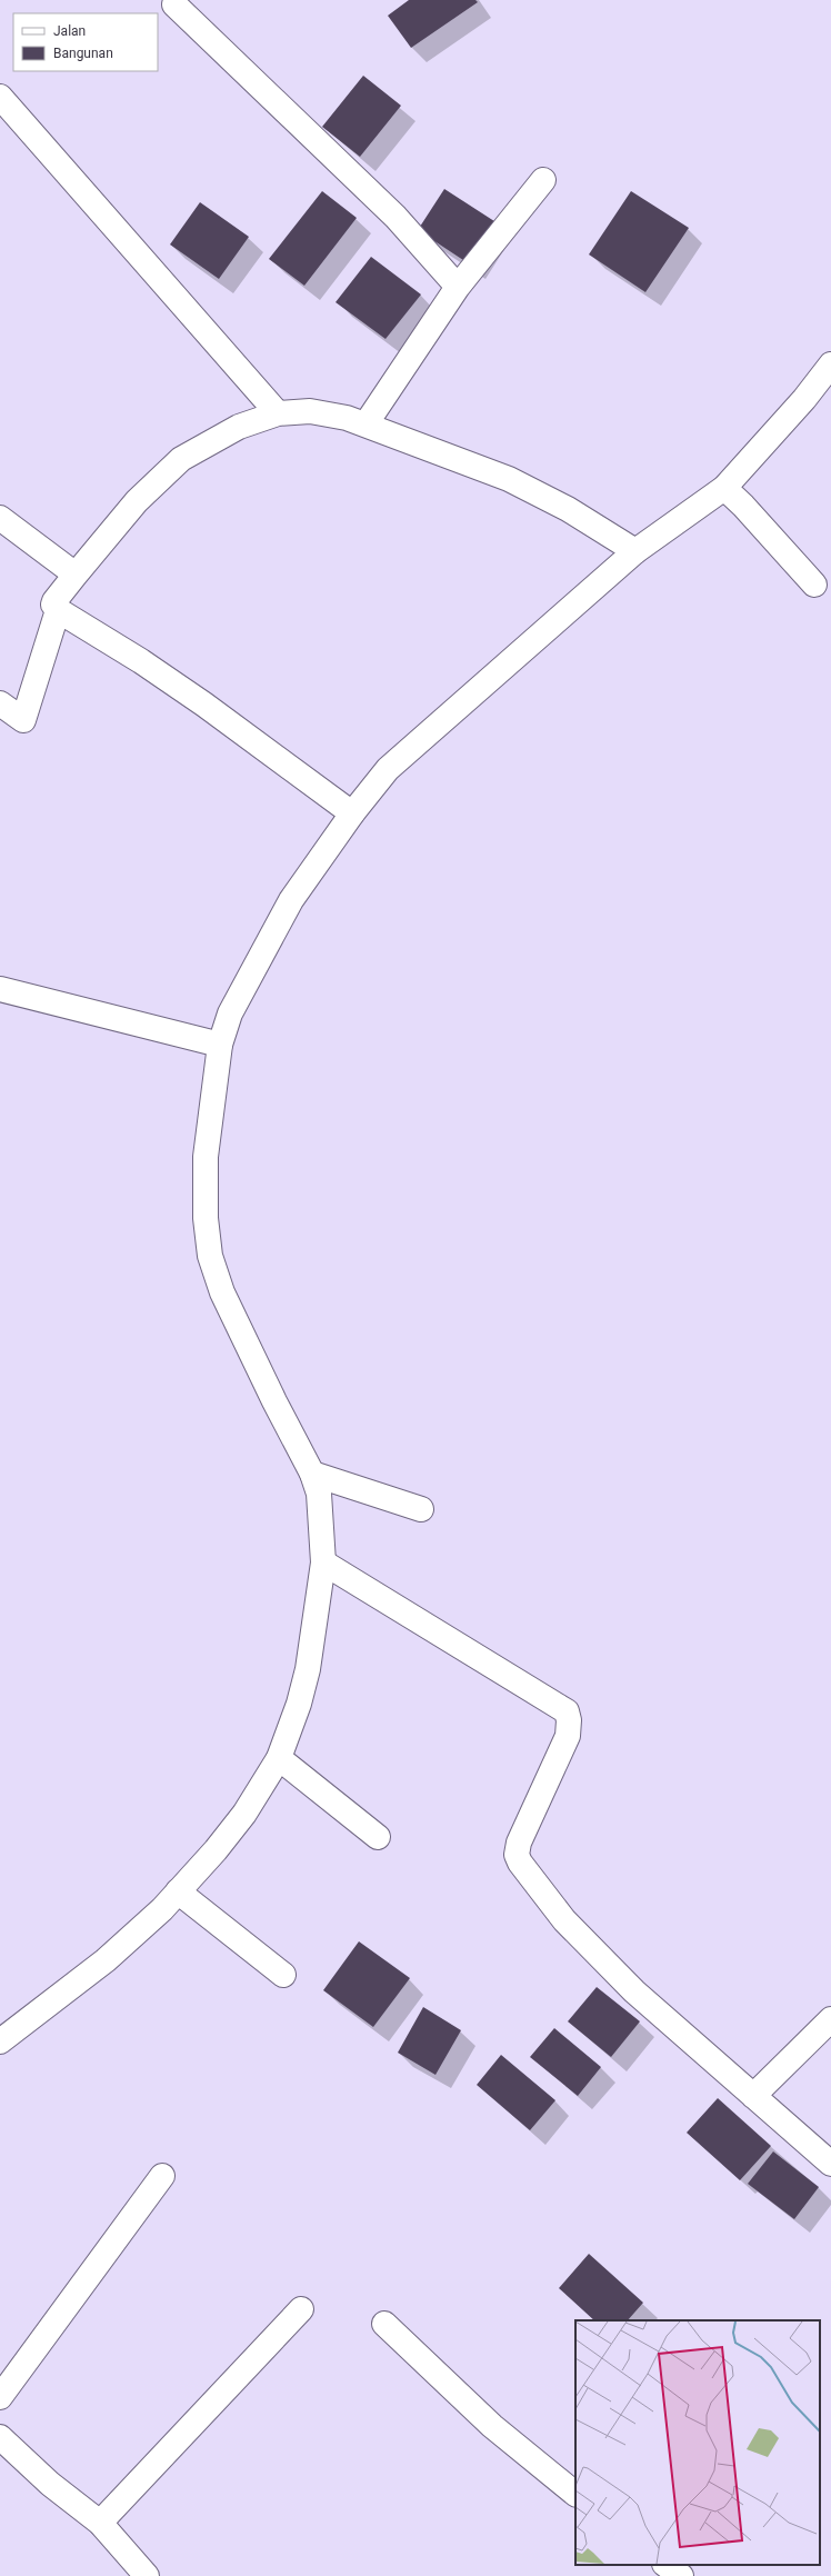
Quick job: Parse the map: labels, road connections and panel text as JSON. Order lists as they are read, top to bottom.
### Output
{
  "legend": ["Jalan", "Bangunan"]
}
